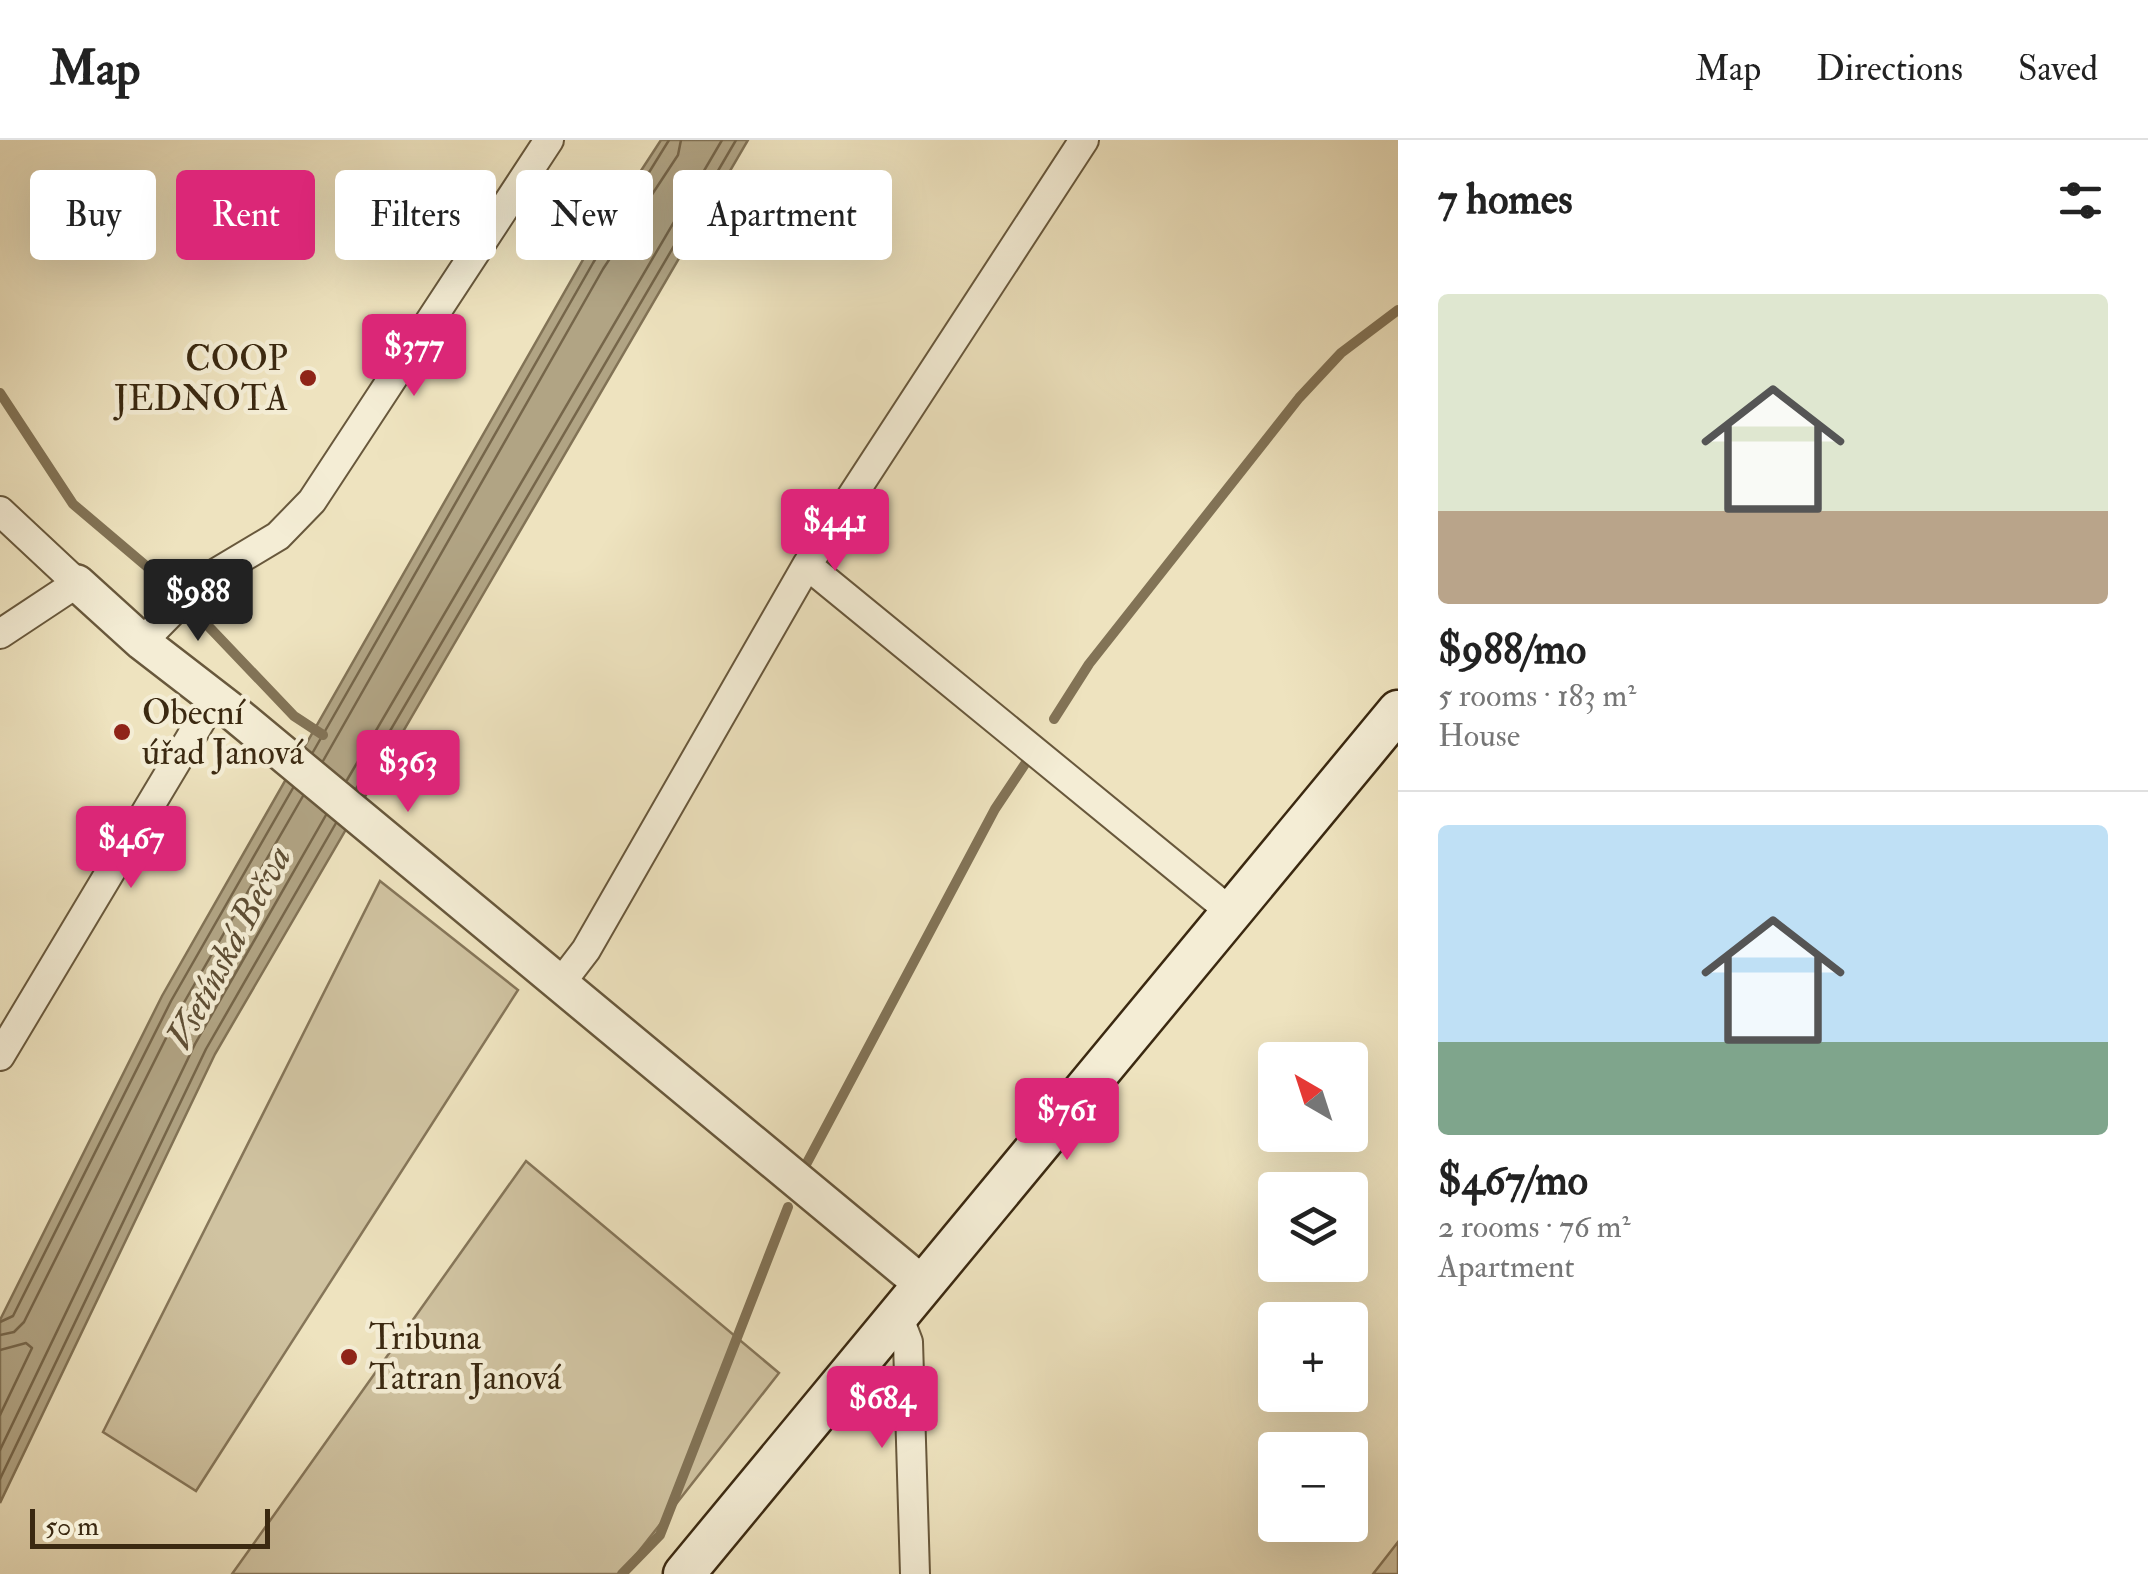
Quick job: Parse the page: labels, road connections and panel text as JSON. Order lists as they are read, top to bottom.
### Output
{
  "water": ["Vsetínská Bečva"],
  "places": ["COOP JEDNOTA", "Obecní úřad Janová", "Tribuna Tatran Janová"],
  "scale_bar": "50 m",
  "north": "top left",
  "page": {
    "header": "Map",
    "nav": ["Map", "Directions", "Saved"],
    "heading": "7 homes",
    "chip": [
      "Buy",
      "Rent",
      "Filters",
      "New",
      "Apartment"
    ],
    "list": [
      {
        "name": "$988/mo",
        "note": "5 rooms · 183 m² · House"
      },
      {
        "name": "$467/mo",
        "note": "2 rooms · 76 m² · Apartment"
      }
    ],
    "price": [
      "$377",
      "$441",
      "$988",
      "$363",
      "$467",
      "$761",
      "$684"
    ],
    "map_buttons": ["+", "−"],
    "scale": "50 m"
  }
}
